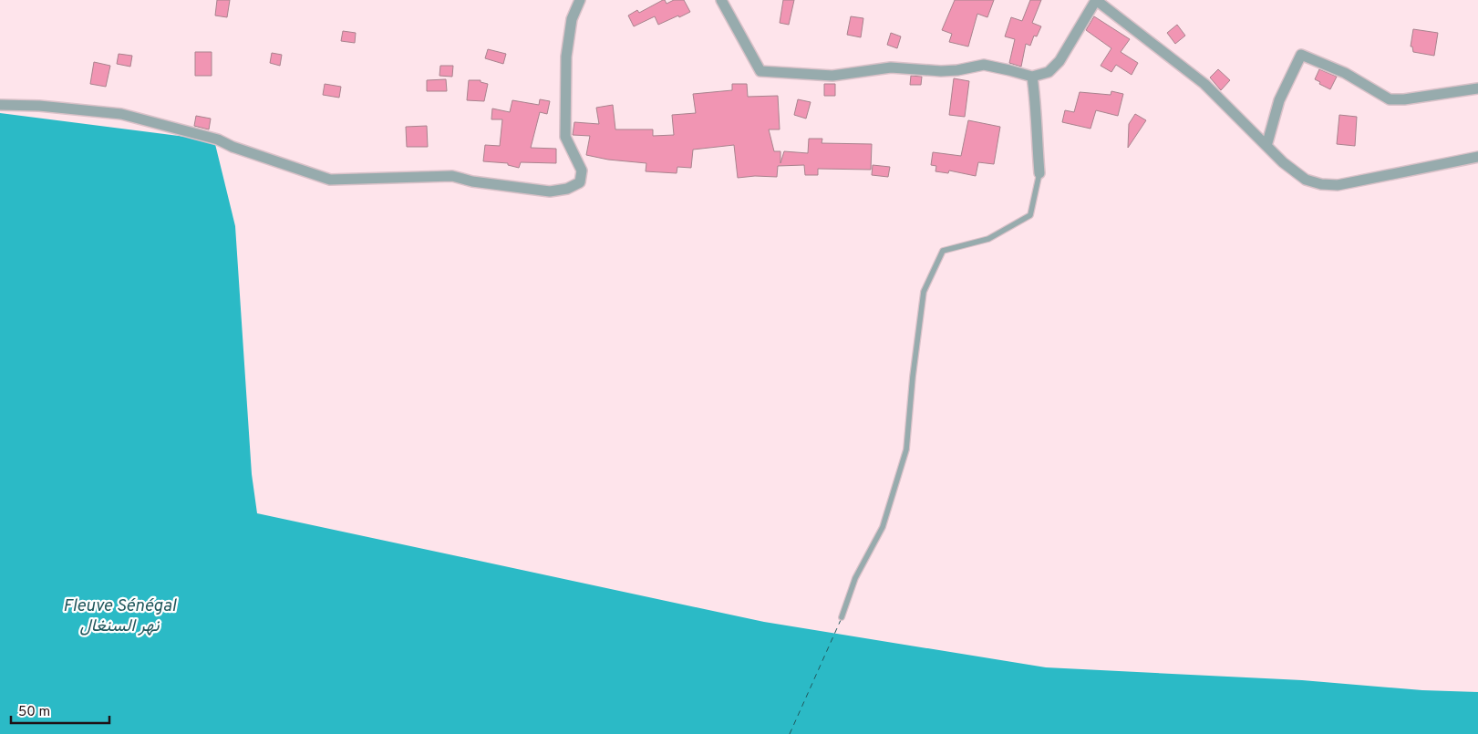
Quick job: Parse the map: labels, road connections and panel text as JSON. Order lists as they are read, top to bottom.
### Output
{
  "water": ["Fleuve Sénégal نهر السنغال"],
  "scale_bar": "50 m"
}
